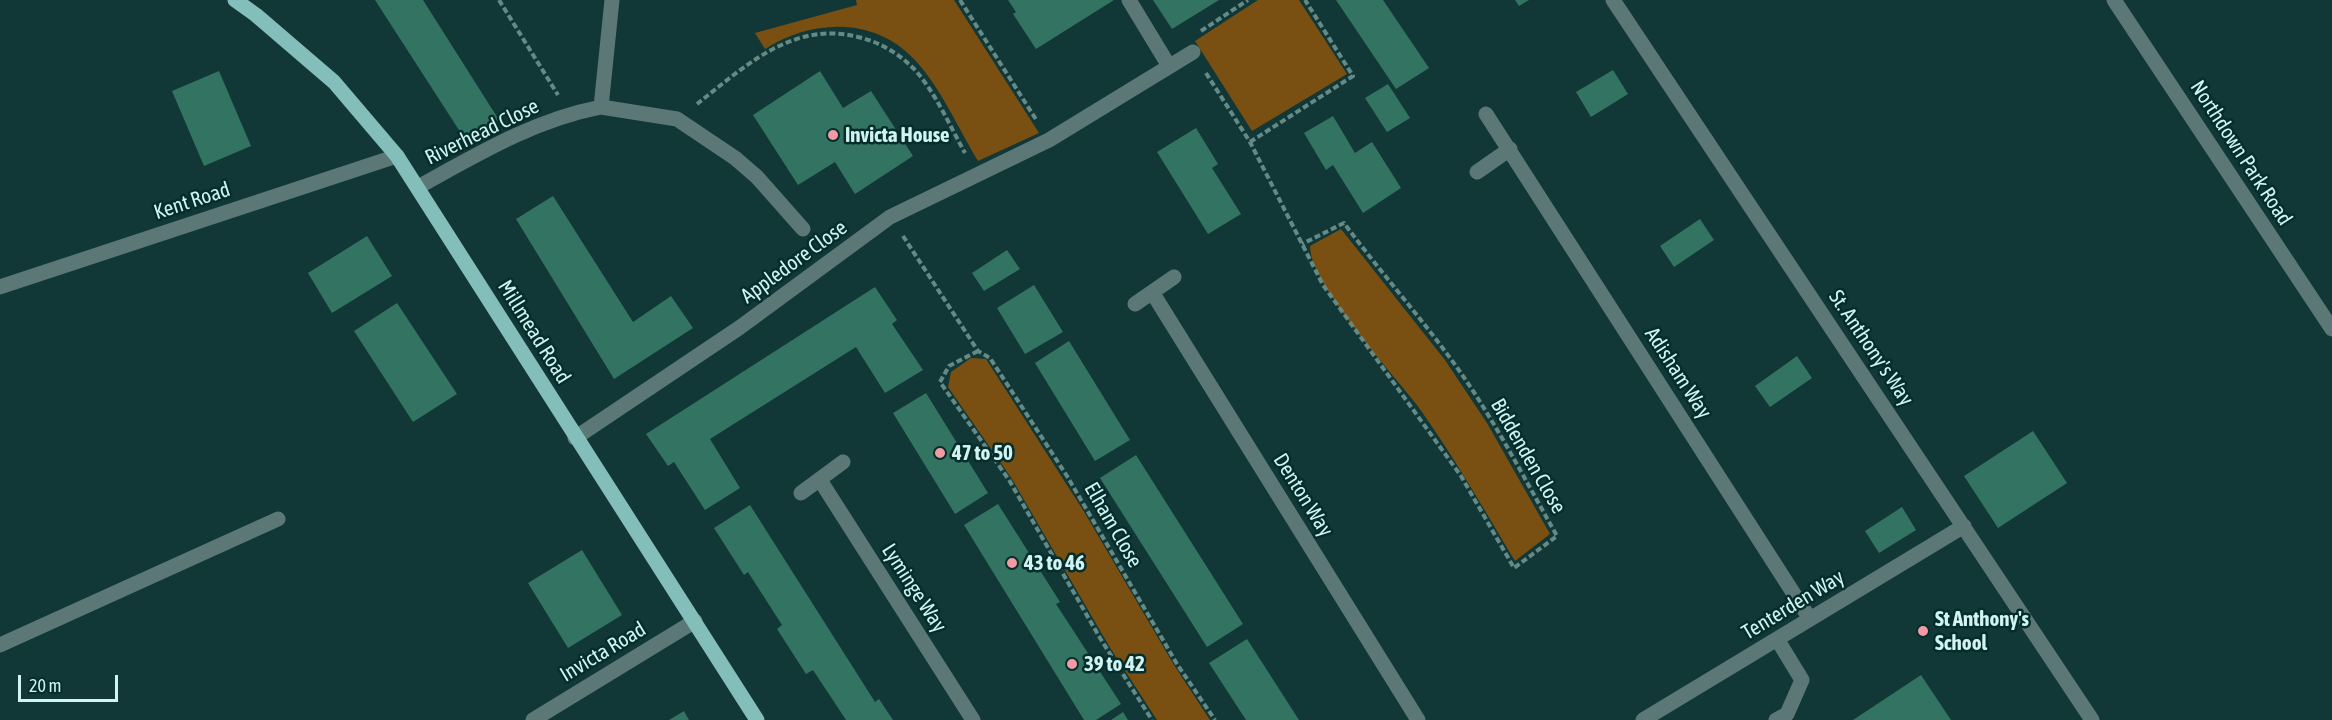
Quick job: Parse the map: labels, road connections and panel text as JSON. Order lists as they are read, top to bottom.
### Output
{
  "streets": {
    "main road": ["Millmead Road"],
    "street": [
      "Riverhead Close",
      "Northdown Park Road",
      "Kent Road",
      "Appledore Close",
      "St. Anthony's Way",
      "Adisham Way",
      "Denton Way",
      "Lyminge Way",
      "Tenterden Way",
      "Invicta Road"
    ],
    "path": ["Biddenden Close", "Elham Close"]
  },
  "crossings": [
    ["Riverhead Close", "Millmead Road"],
    ["Kent Road", "Millmead Road"],
    ["Appledore Close", "Millmead Road"],
    ["Appledore Close", "Elham Close"],
    ["Millmead Road", "Invicta Road"],
    ["St. Anthony's Way", "Tenterden Way"],
    ["Adisham Way", "Tenterden Way"]
  ],
  "places": [
    "Invicta House",
    "47 to 50",
    "43 to 46",
    "St Anthony's School",
    "39 to 42"
  ],
  "scale_bar": "20 m"
}
